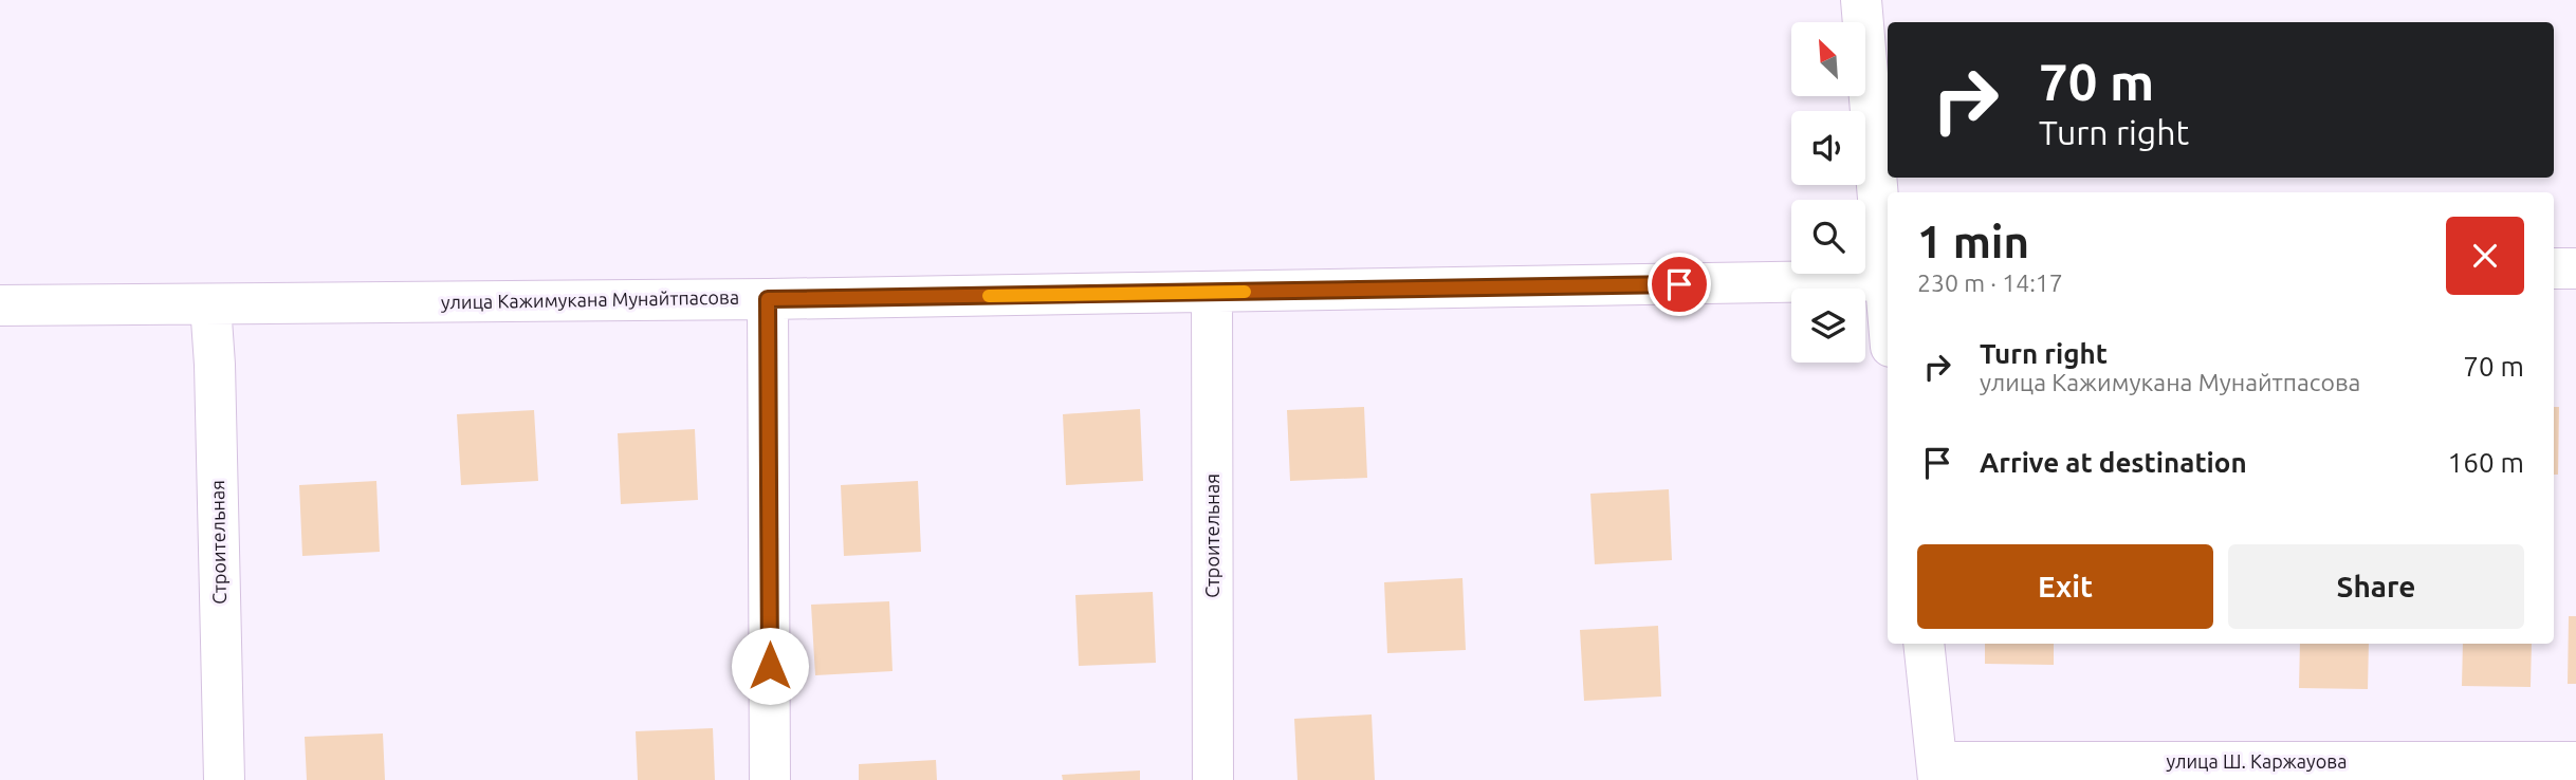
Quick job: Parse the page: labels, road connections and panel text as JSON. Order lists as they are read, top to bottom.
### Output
{
  "streets": {
    "street": ["улица Кажимукана Мунайтпасова", "Строительная", "улица Ш. Каржауова"]
  },
  "crossings": [
    ["улица Кажимукана Мунайтпасова", "Строительная"]
  ],
  "north": "top left",
  "page": {
    "turn": ["70 m", "Turn right"],
    "heading": ["1 min", "230 m · 14:17"],
    "list": [
      {
        "name": "Turn right",
        "note": "улица Кажимукана Мунайтпасова",
        "value": "70 m"
      },
      {
        "name": "Arrive at destination",
        "value": "160 m"
      }
    ],
    "buttons": ["Exit", "Share"]
  }
}
